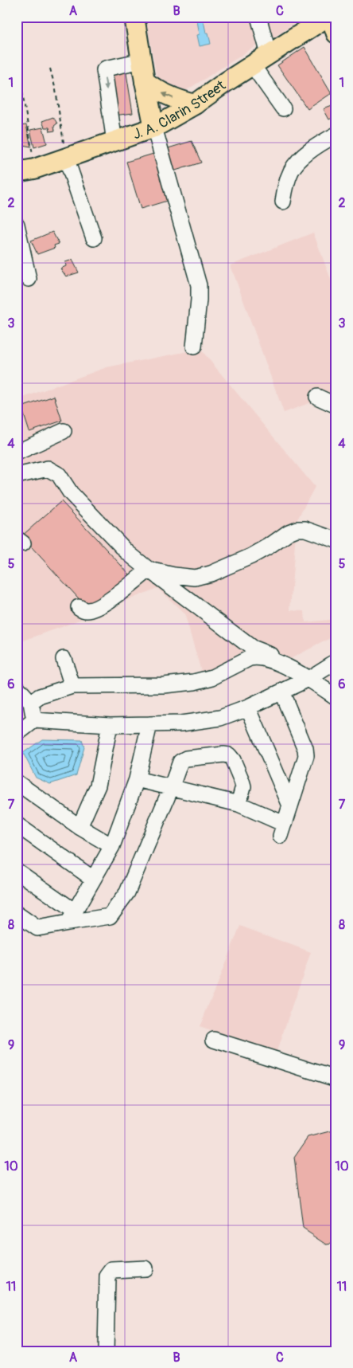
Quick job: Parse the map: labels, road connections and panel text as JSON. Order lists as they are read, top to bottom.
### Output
{
  "streets": {
    "main road": ["J. A. Clarin Street"]
  },
  "grid": {
    "columns": ["A", "B", "C"],
    "rows": [
      "1",
      "2",
      "3",
      "4",
      "5",
      "6",
      "7",
      "8",
      "9",
      "10",
      "11"
    ]
  }
}
